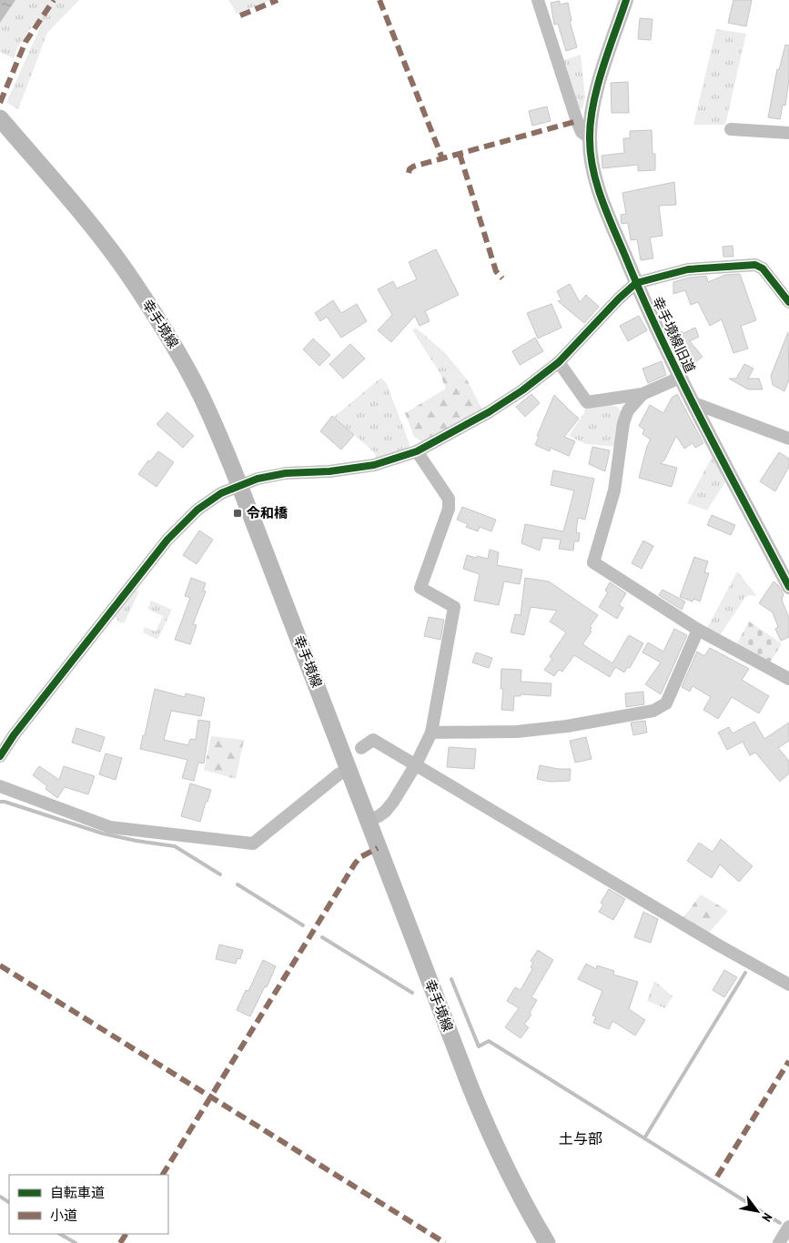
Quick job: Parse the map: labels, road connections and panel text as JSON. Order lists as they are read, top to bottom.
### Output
{
  "streets": {
    "main road": ["幸手境線"],
    "street": ["幸手境線旧道"]
  },
  "districts": ["土与部"],
  "places": {
    "transit": ["令和橋"]
  },
  "legend": ["自転車道", "小道"],
  "north": "bottom right"
}
